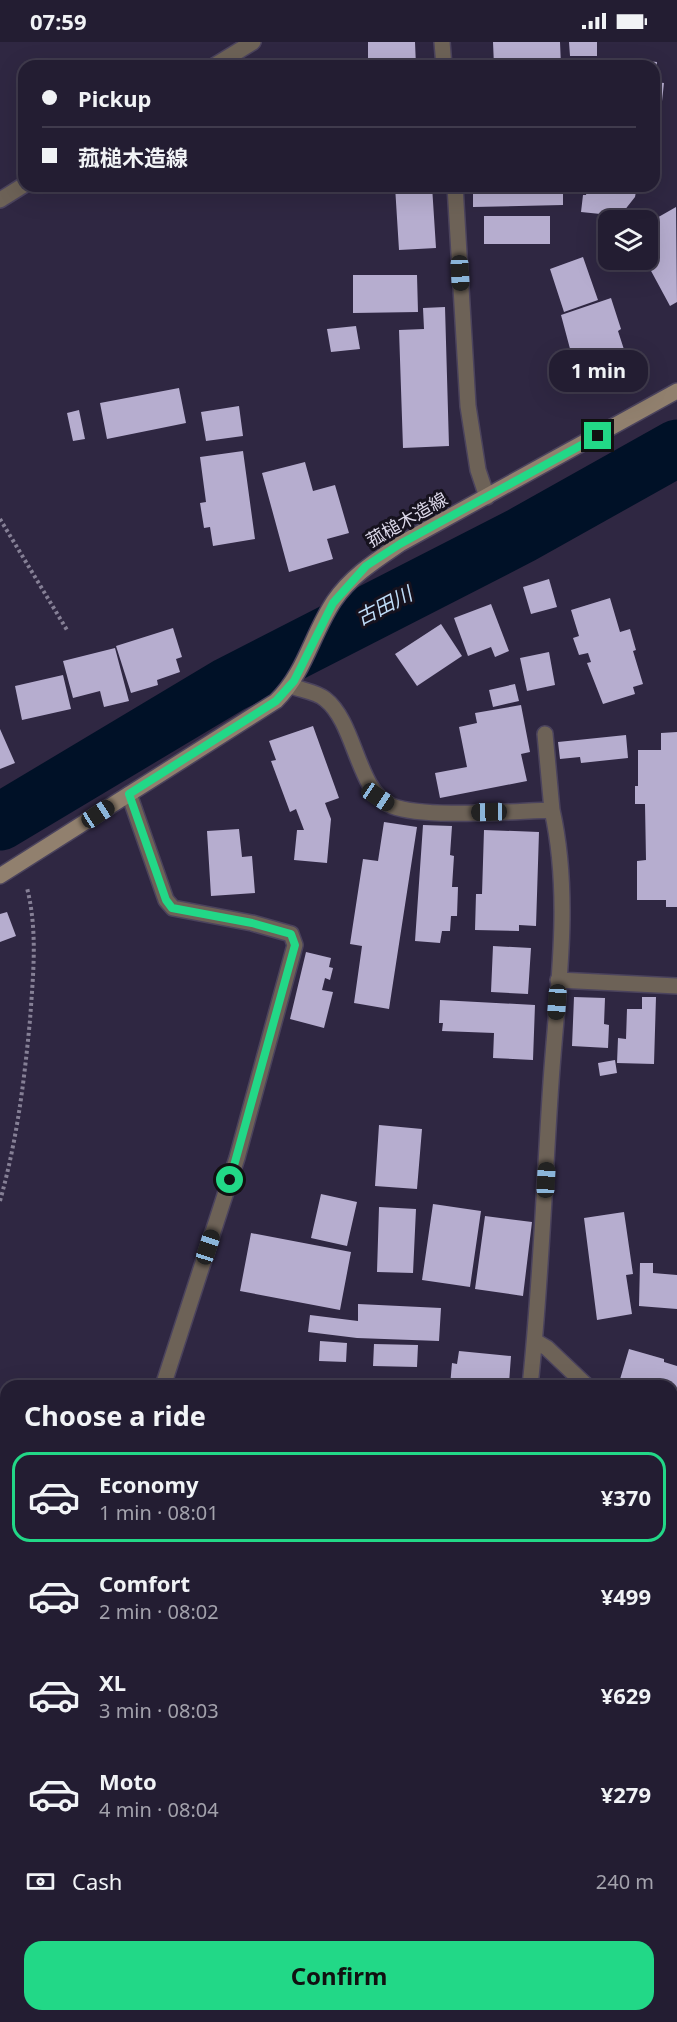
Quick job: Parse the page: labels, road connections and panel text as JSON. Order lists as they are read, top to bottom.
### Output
{
  "streets": {
    "main road": ["菰槌木造線"]
  },
  "water": ["古田川"],
  "page": {
    "status": "07:59",
    "banner": ["Pickup", "菰槌木造線"],
    "bubble": "1 min",
    "heading": "Choose a ride",
    "list": [
      {
        "name": "Economy",
        "note": "1 min · 08:01",
        "value": "¥370"
      },
      {
        "name": "Comfort",
        "note": "2 min · 08:02",
        "value": "¥499"
      },
      {
        "name": "XL",
        "note": "3 min · 08:03",
        "value": "¥629"
      },
      {
        "name": "Moto",
        "note": "4 min · 08:04",
        "value": "¥279"
      }
    ],
    "pay": ["Cash", "240 m"],
    "buttons": "Confirm"
  }
}
